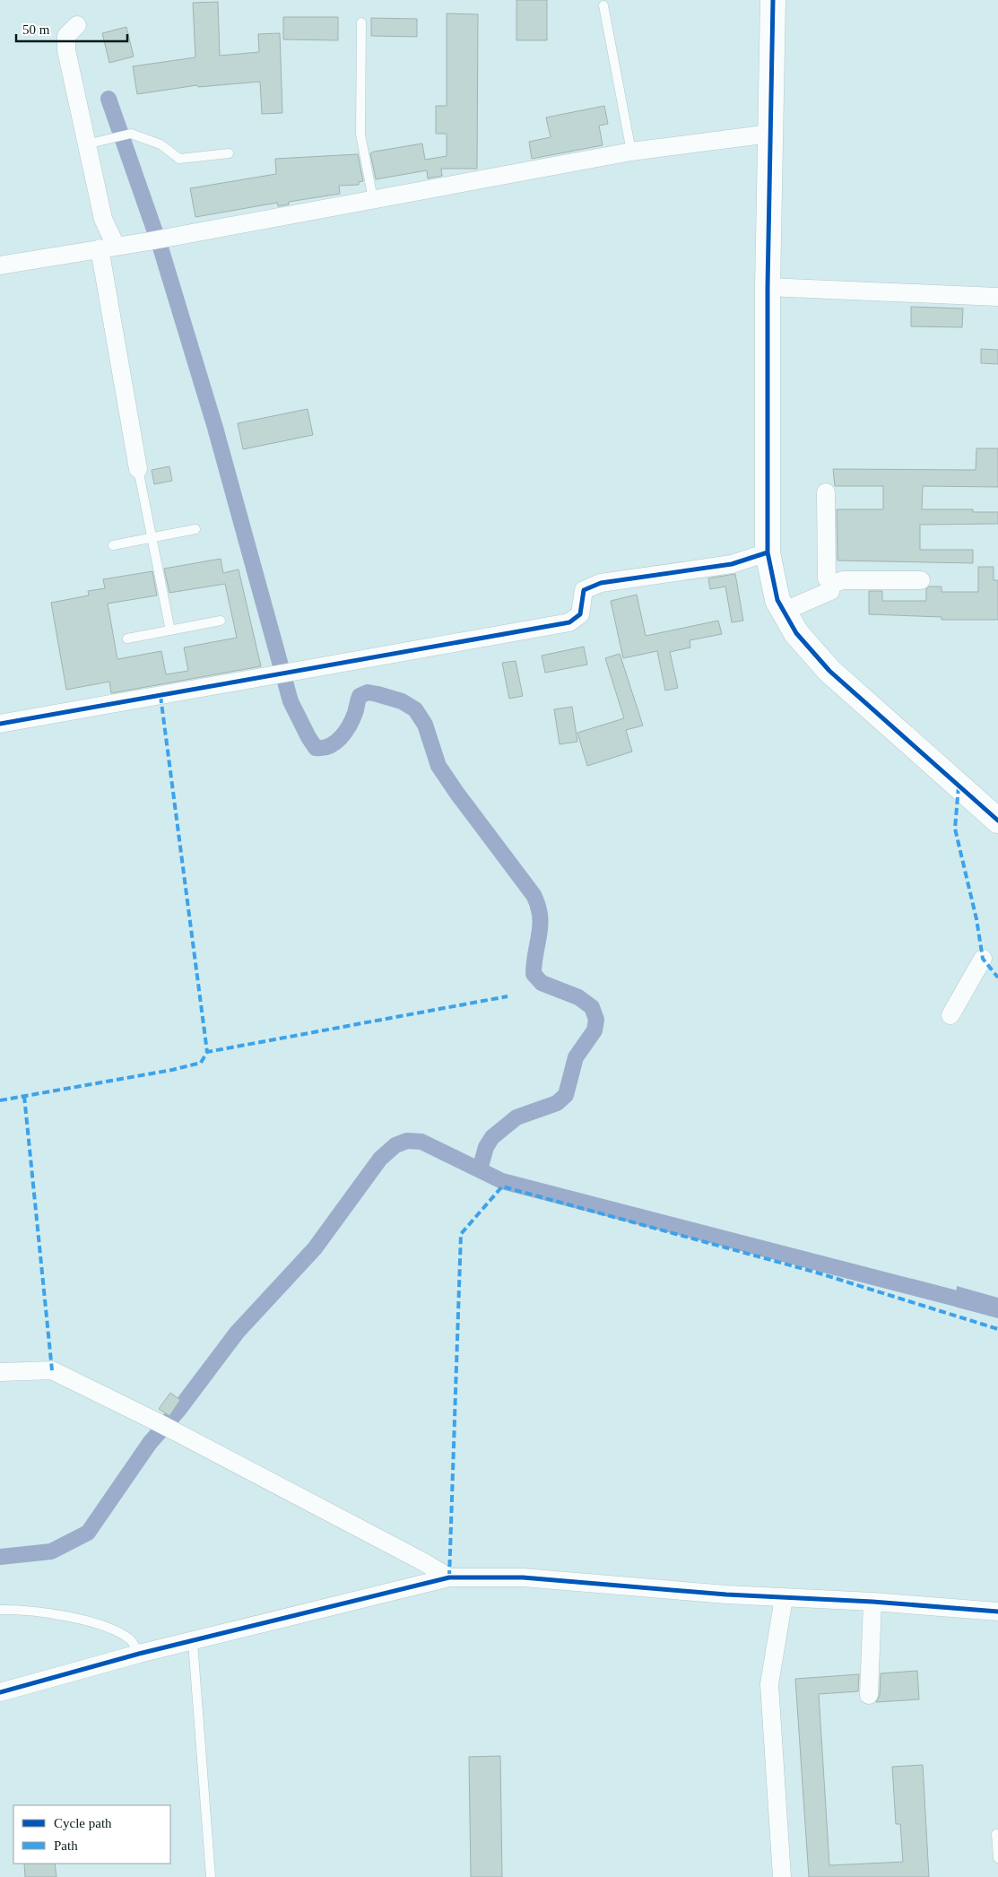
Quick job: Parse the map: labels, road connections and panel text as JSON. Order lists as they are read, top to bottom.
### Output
{
  "legend": ["Cycle path", "Path"],
  "scale_bar": "50 m"
}
